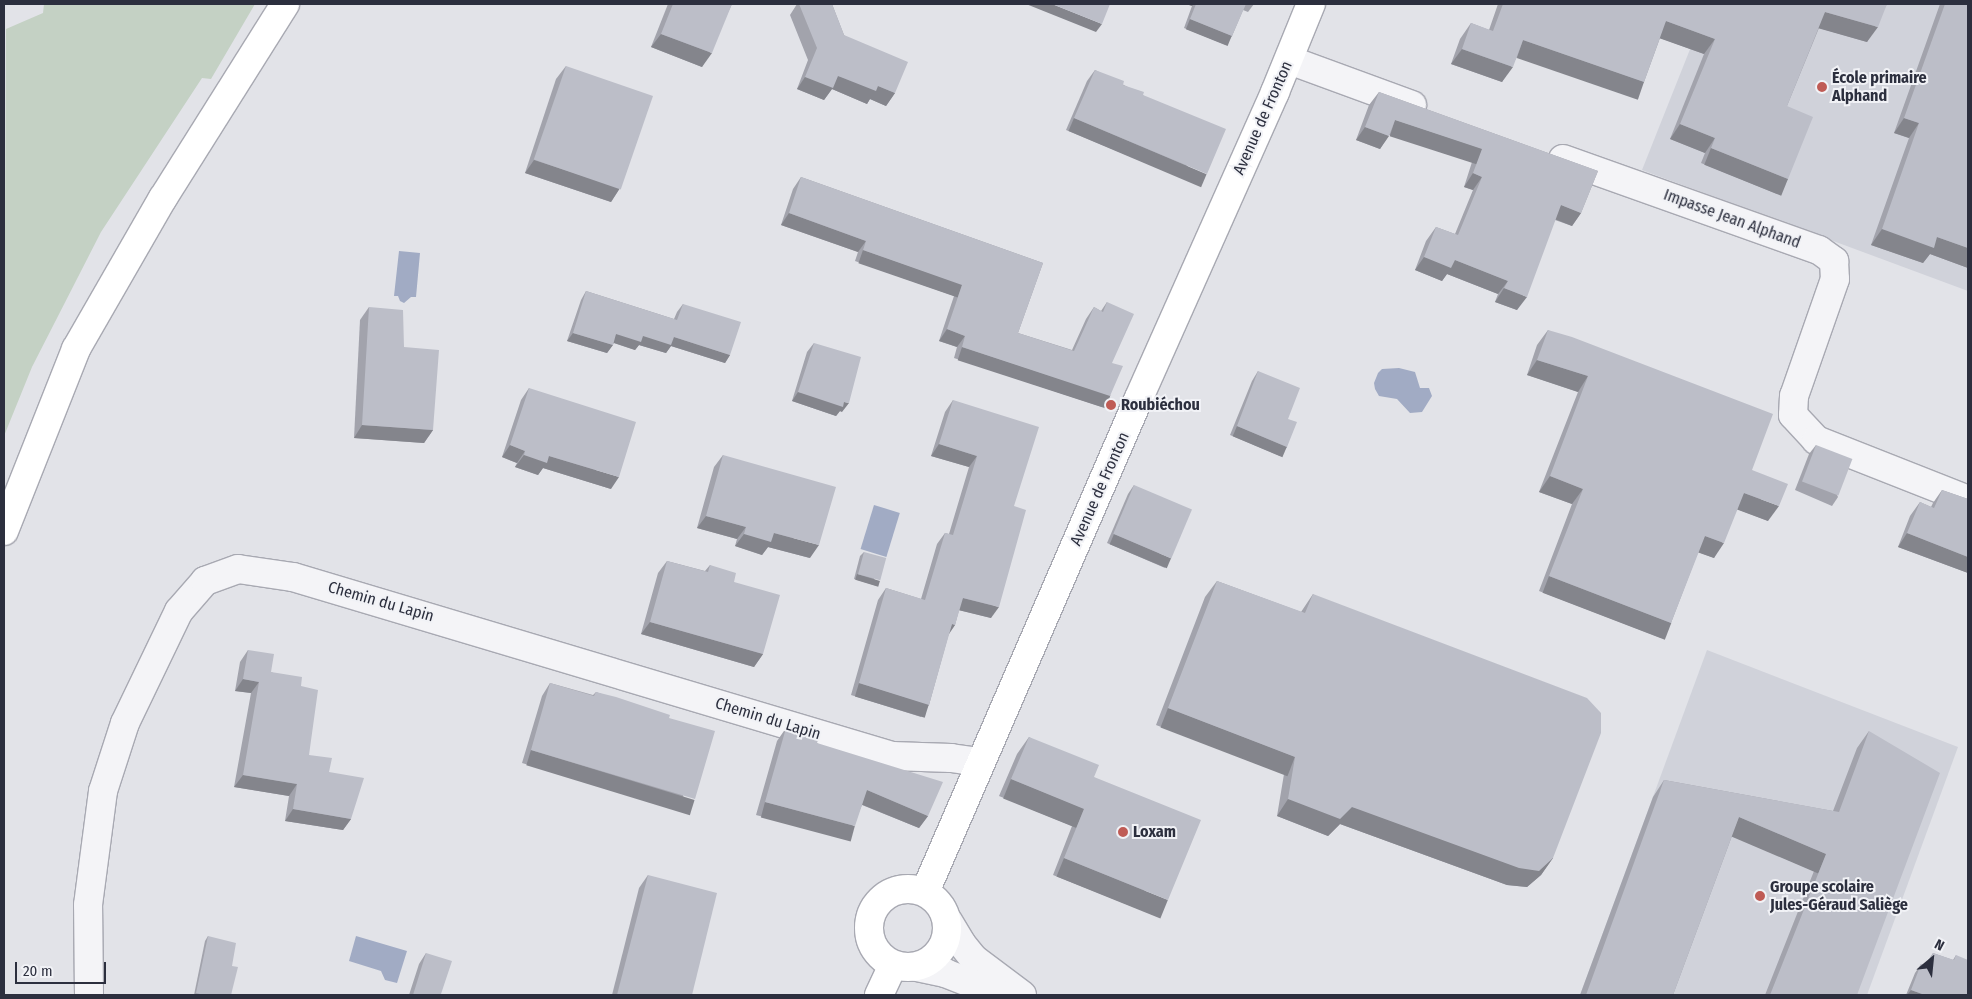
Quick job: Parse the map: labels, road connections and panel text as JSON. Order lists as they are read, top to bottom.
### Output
{
  "streets": {
    "main road": ["Avenue de Fronton"],
    "street": ["Impasse Jean Alphand", "Chemin du Lapin"]
  },
  "crossings": [
    ["Avenue de Fronton", "Chemin du Lapin"]
  ],
  "places": [
    "École primaire Alphand",
    "Roubiéchou",
    "Loxam",
    "Groupe scolaire Jules-Géraud Saliège"
  ],
  "scale_bar": "20 m",
  "north": "top right"
}
